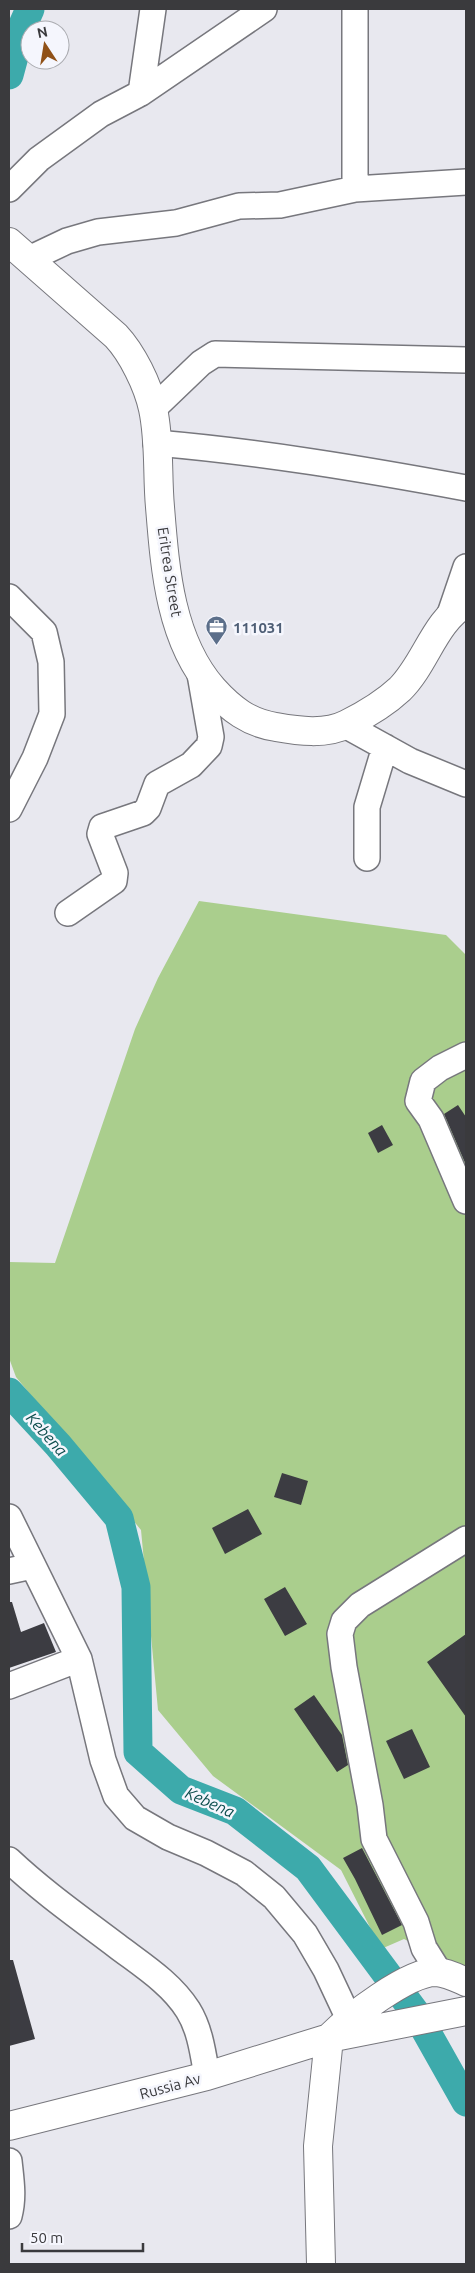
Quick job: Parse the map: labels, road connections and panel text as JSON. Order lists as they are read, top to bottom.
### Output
{
  "streets": {
    "main road": ["Eritrea Street", "Russia Av"]
  },
  "water": ["Kebena"],
  "places": {
    "office": ["111031"]
  },
  "scale_bar": "50 m",
  "north": "top"
}
